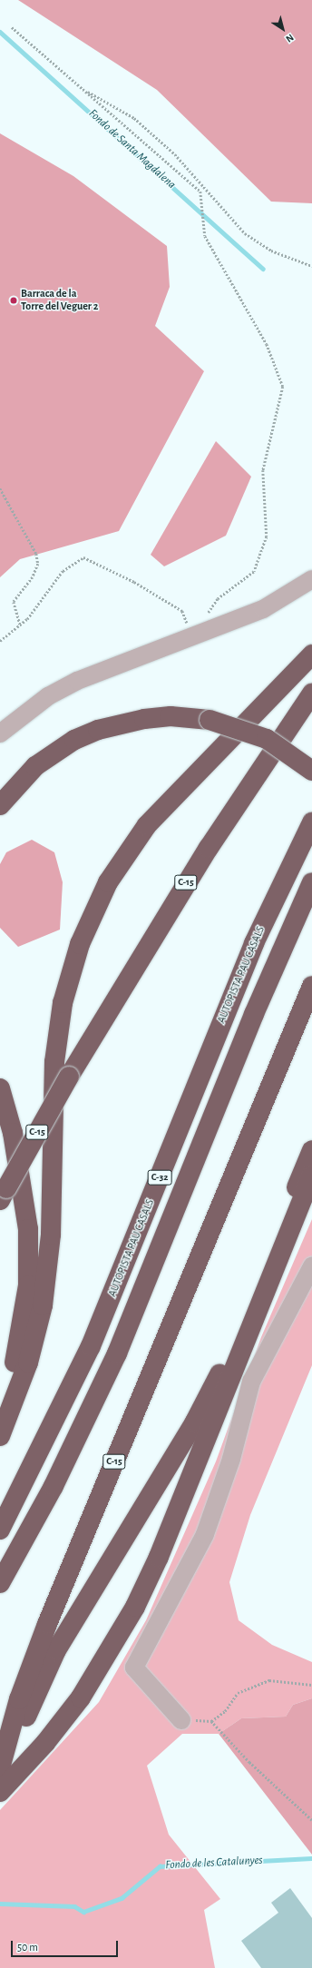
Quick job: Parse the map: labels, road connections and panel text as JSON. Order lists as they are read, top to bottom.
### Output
{
  "streets": {
    "highway": ["C-15", "AUTOPISTA PAU CASALS", "C-32"]
  },
  "water": ["Fondo de Santa Magdalena", "Fondo de les Catalunyes"],
  "places": ["Barraca de la Torre del Veguer 2"],
  "scale_bar": "50 m",
  "north": "bottom right"
}
